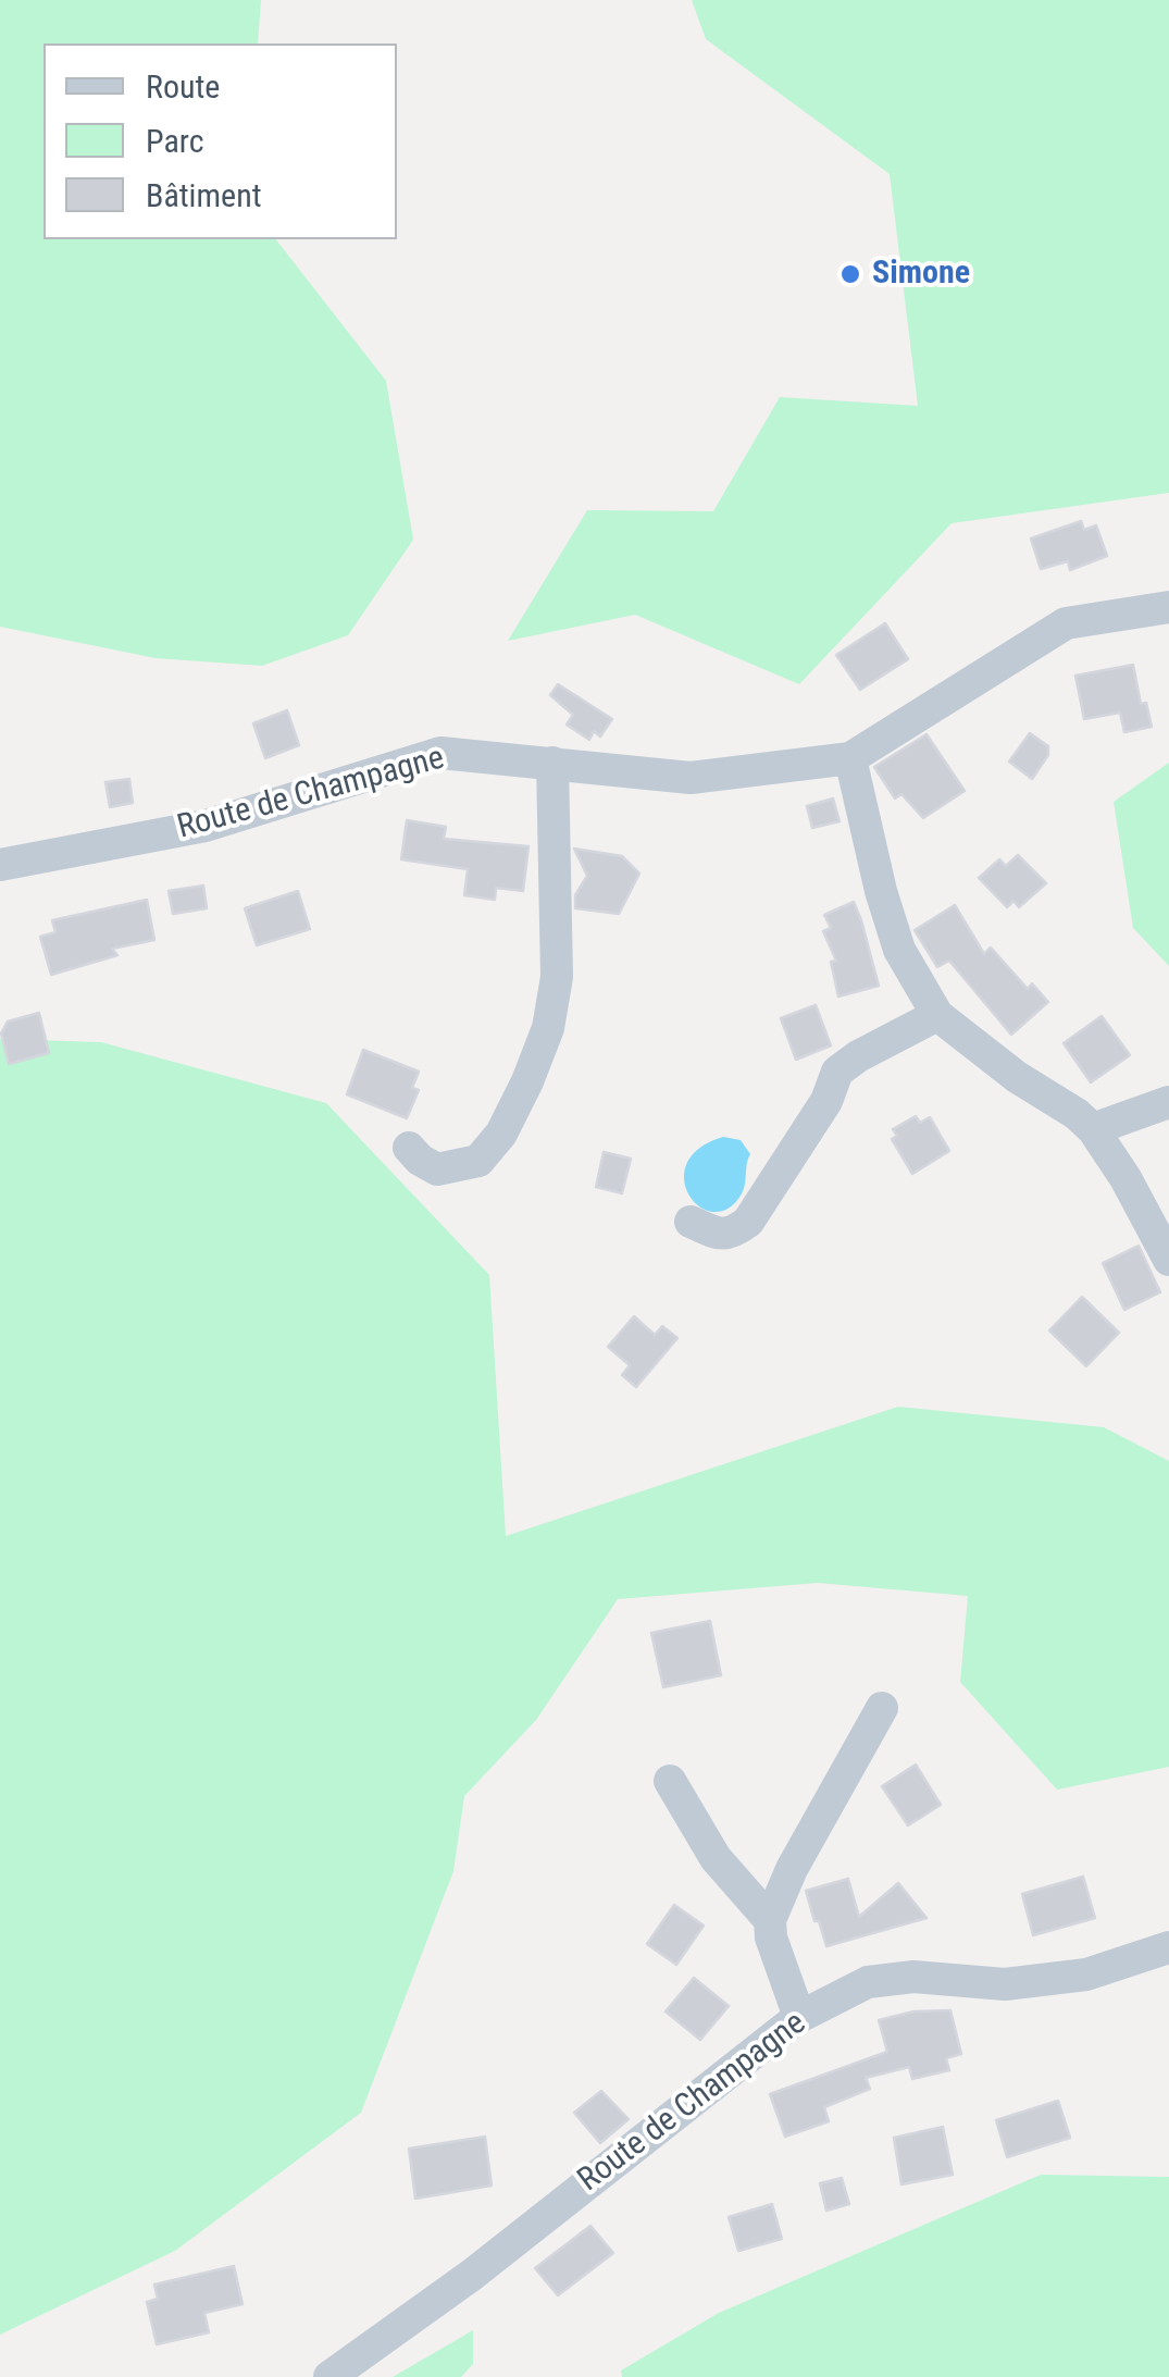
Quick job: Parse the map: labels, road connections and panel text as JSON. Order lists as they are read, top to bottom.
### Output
{
  "streets": {
    "street": ["Route de Champagne"]
  },
  "places": ["Simone"],
  "legend": ["Route", "Parc", "Bâtiment"]
}
